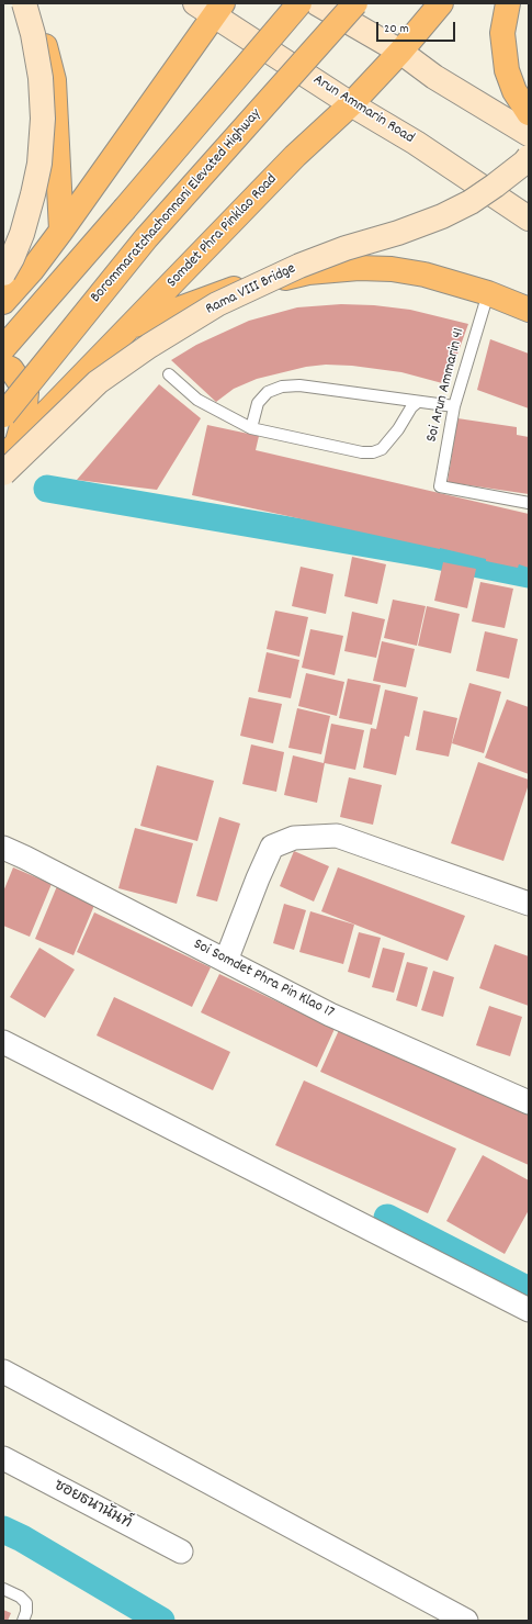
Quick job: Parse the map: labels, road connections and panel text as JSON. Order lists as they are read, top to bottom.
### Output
{
  "streets": {
    "main road": [
      "Arun Ammarin Road",
      "Borommaratchachonnani Elevated Highway",
      "Somdet Phra Pinklao Road",
      "Rama VIII Bridge"
    ],
    "street": ["Soi Somdet Phra Pin Klao 17", "ซอยธนานันท์"],
    "lane": ["Soi Arun Ammarin 41"]
  },
  "crossings": [
    ["Arun Ammarin Road", "Somdet Phra Pinklao Road"]
  ],
  "scale_bar": "20 m"
}
